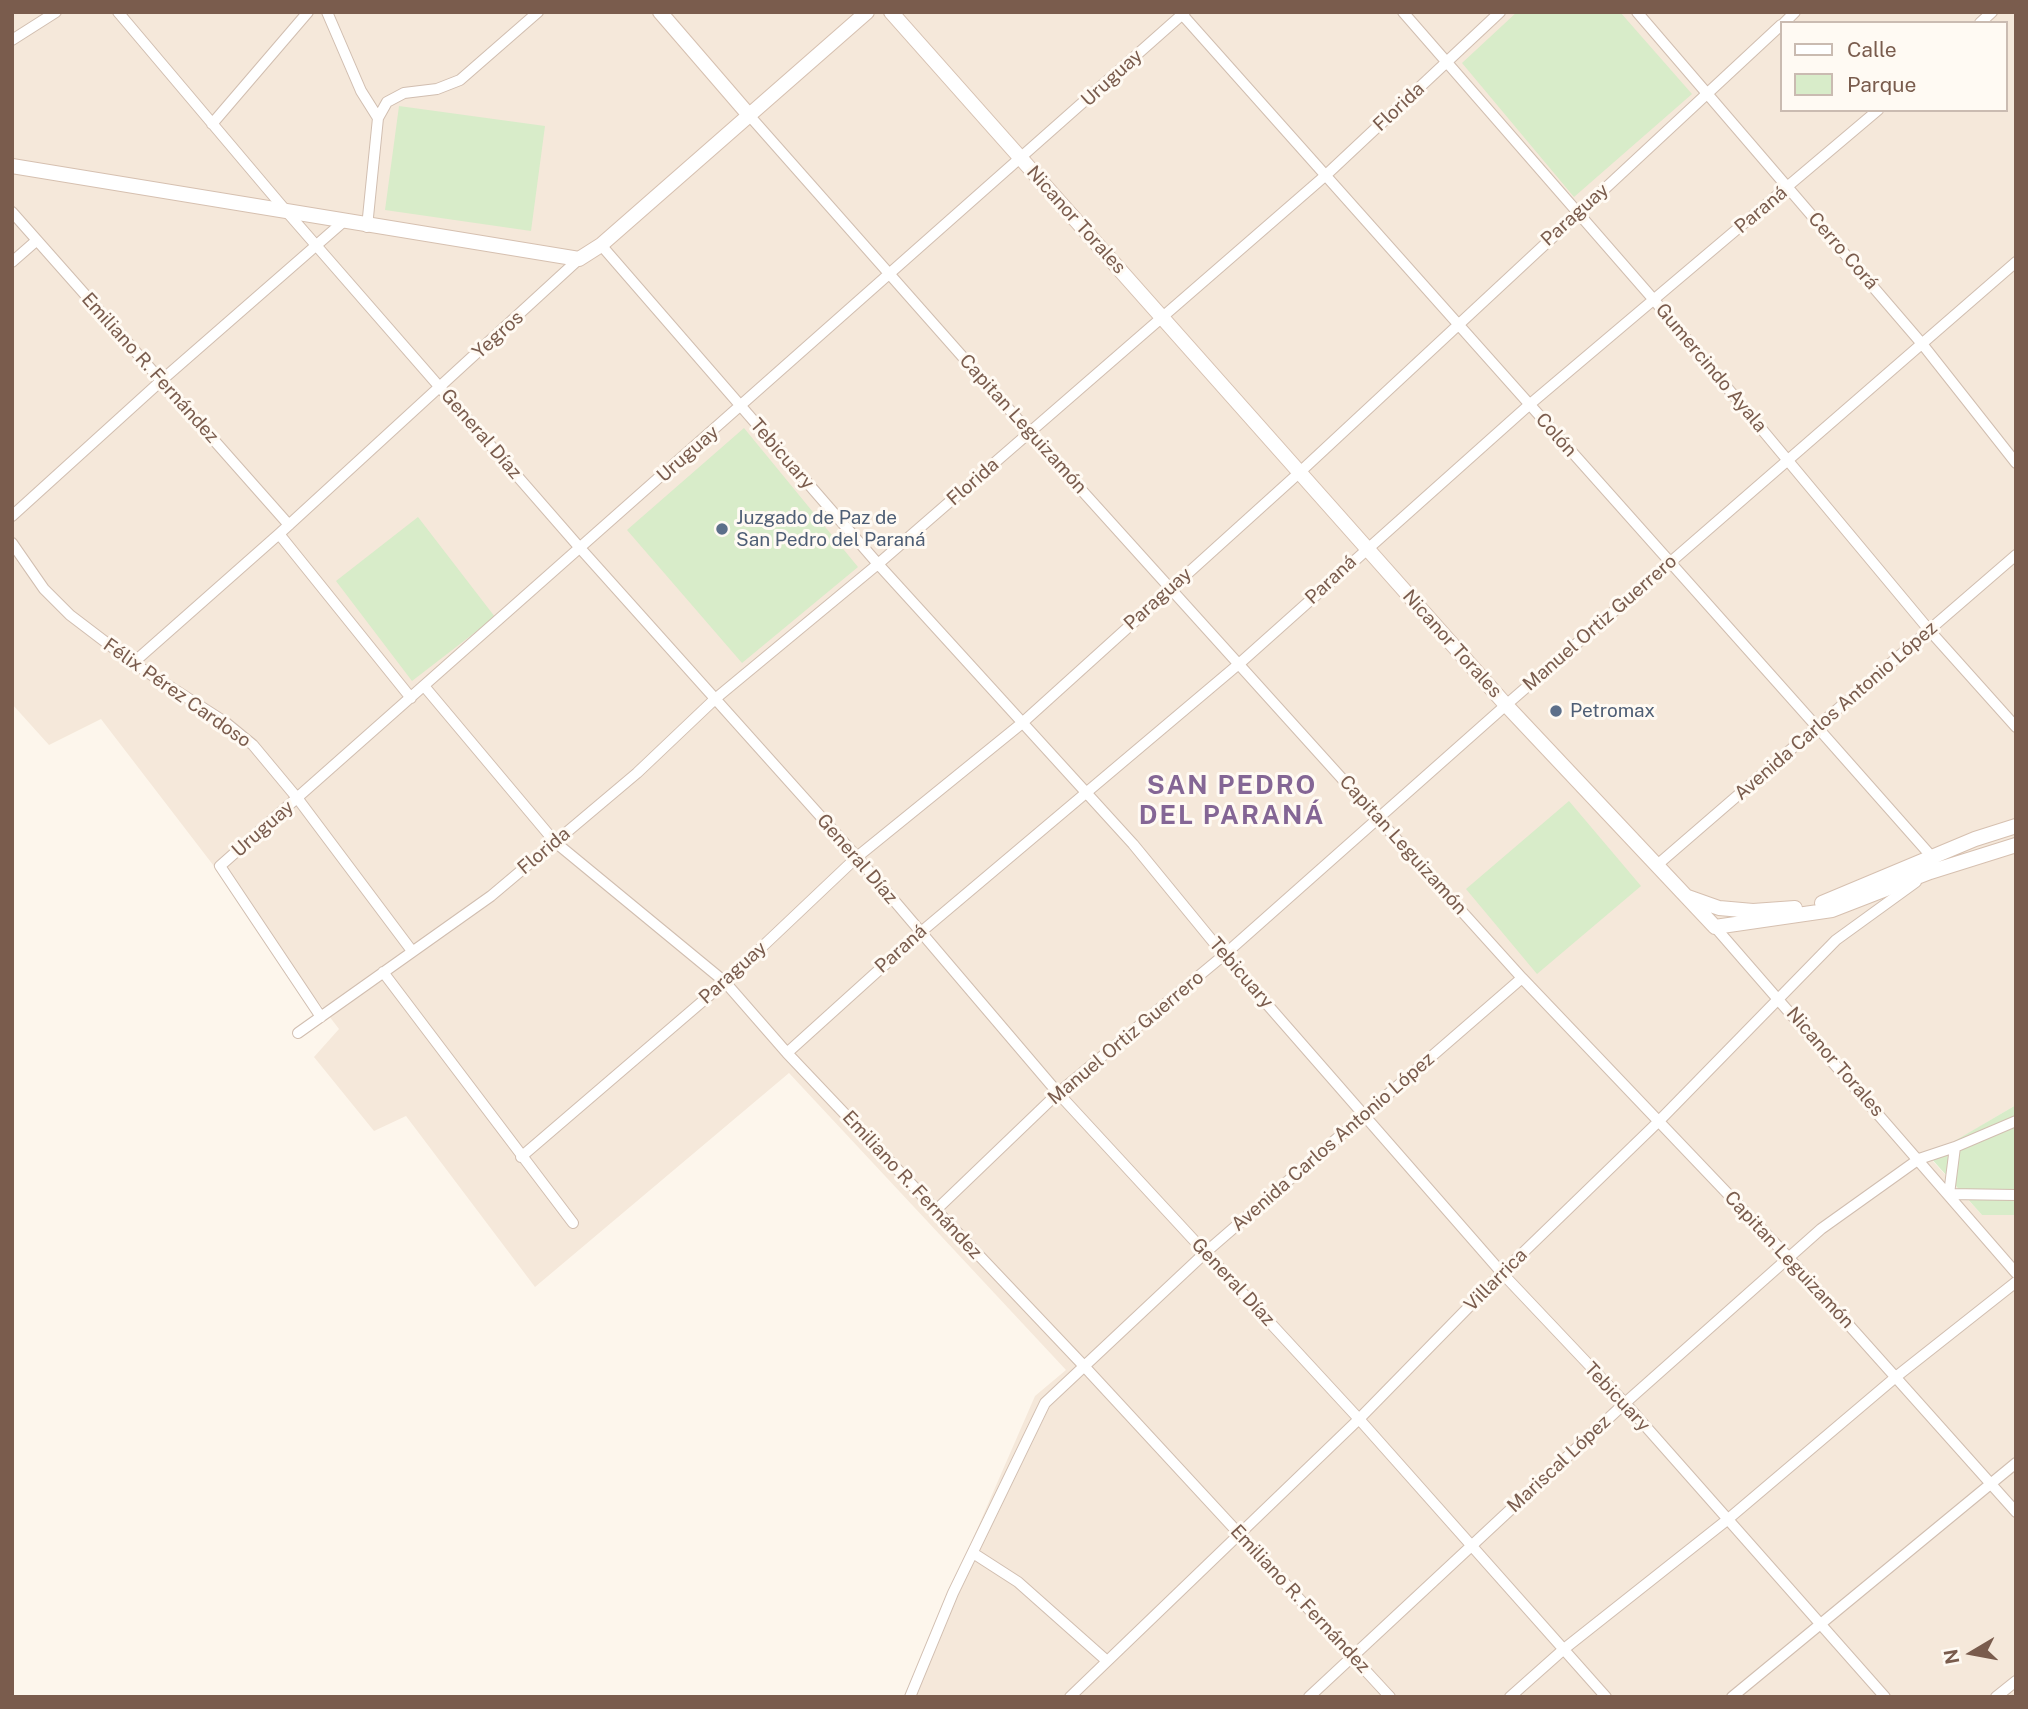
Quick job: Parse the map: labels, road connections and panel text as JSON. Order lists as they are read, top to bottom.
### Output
{
  "streets": {
    "street": [
      "Uruguay",
      "Florida",
      "Paraná",
      "Paraguay",
      "Nicanor Torales",
      "Cerro Corá",
      "Yegros",
      "Emiliano R. Fernández",
      "Gumercindo Ayala",
      "Capitan Leguizamón",
      "General Díaz",
      "Colón",
      "Tebicuary",
      "Manuel Ortiz Guerrero",
      "Félix Pérez Cardoso",
      "Avenida Carlos Antonio López",
      "Villarrica",
      "Mariscal López"
    ]
  },
  "crossings": [
    ["Uruguay", "Florida"],
    ["Uruguay", "Nicanor Torales"],
    ["Uruguay", "Emiliano R. Fernández"],
    ["Uruguay", "Capitan Leguizamón"],
    ["Uruguay", "General Díaz"],
    ["Uruguay", "Colón"],
    ["Uruguay", "Tebicuary"],
    ["Uruguay", "Félix Pérez Cardoso"],
    ["Florida", "Nicanor Torales"],
    ["Florida", "Emiliano R. Fernández"],
    ["Florida", "Gumercindo Ayala"],
    ["Florida", "Capitan Leguizamón"],
    ["Florida", "General Díaz"],
    ["Florida", "Colón"],
    ["Florida", "Tebicuary"],
    ["Florida", "Félix Pérez Cardoso"],
    ["Paraná", "Nicanor Torales"],
    ["Paraná", "Cerro Corá"],
    ["Paraná", "Emiliano R. Fernández"],
    ["Paraná", "Gumercindo Ayala"],
    ["Paraná", "Capitan Leguizamón"],
    ["Paraná", "General Díaz"],
    ["Paraná", "Colón"],
    ["Paraná", "Tebicuary"],
    ["Paraguay", "Nicanor Torales"],
    ["Paraguay", "Cerro Corá"],
    ["Paraguay", "Emiliano R. Fernández"],
    ["Paraguay", "Gumercindo Ayala"],
    ["Paraguay", "Capitan Leguizamón"],
    ["Paraguay", "General Díaz"],
    ["Paraguay", "Colón"],
    ["Paraguay", "Tebicuary"],
    ["Nicanor Torales", "Manuel Ortiz Guerrero"],
    ["Nicanor Torales", "Avenida Carlos Antonio López"],
    ["Nicanor Torales", "Villarrica"],
    ["Nicanor Torales", "Mariscal López"],
    ["Cerro Corá", "Manuel Ortiz Guerrero"],
    ["Yegros", "Emiliano R. Fernández"],
    ["Yegros", "Capitan Leguizamón"],
    ["Yegros", "General Díaz"],
    ["Yegros", "Tebicuary"],
    ["Yegros", "Félix Pérez Cardoso"],
    ["Emiliano R. Fernández", "Manuel Ortiz Guerrero"],
    ["Emiliano R. Fernández", "Avenida Carlos Antonio López"],
    ["Emiliano R. Fernández", "Villarrica"],
    ["Emiliano R. Fernández", "Mariscal López"],
    ["Gumercindo Ayala", "Manuel Ortiz Guerrero"],
    ["Gumercindo Ayala", "Avenida Carlos Antonio López"],
    ["Capitan Leguizamón", "Manuel Ortiz Guerrero"],
    ["Capitan Leguizamón", "Avenida Carlos Antonio López"],
    ["Capitan Leguizamón", "Villarrica"],
    ["Capitan Leguizamón", "Mariscal López"],
    ["General Díaz", "Manuel Ortiz Guerrero"],
    ["General Díaz", "Avenida Carlos Antonio López"],
    ["General Díaz", "Villarrica"],
    ["General Díaz", "Mariscal López"],
    ["Colón", "Manuel Ortiz Guerrero"],
    ["Colón", "Avenida Carlos Antonio López"],
    ["Tebicuary", "Manuel Ortiz Guerrero"],
    ["Tebicuary", "Avenida Carlos Antonio López"],
    ["Tebicuary", "Villarrica"],
    ["Tebicuary", "Mariscal López"]
  ],
  "districts": ["SAN PEDRO DEL PARANÁ"],
  "places": ["Juzgado de Paz de San Pedro del Paraná", "Petromax"],
  "legend": ["Calle", "Parque"],
  "north": "left"
}
